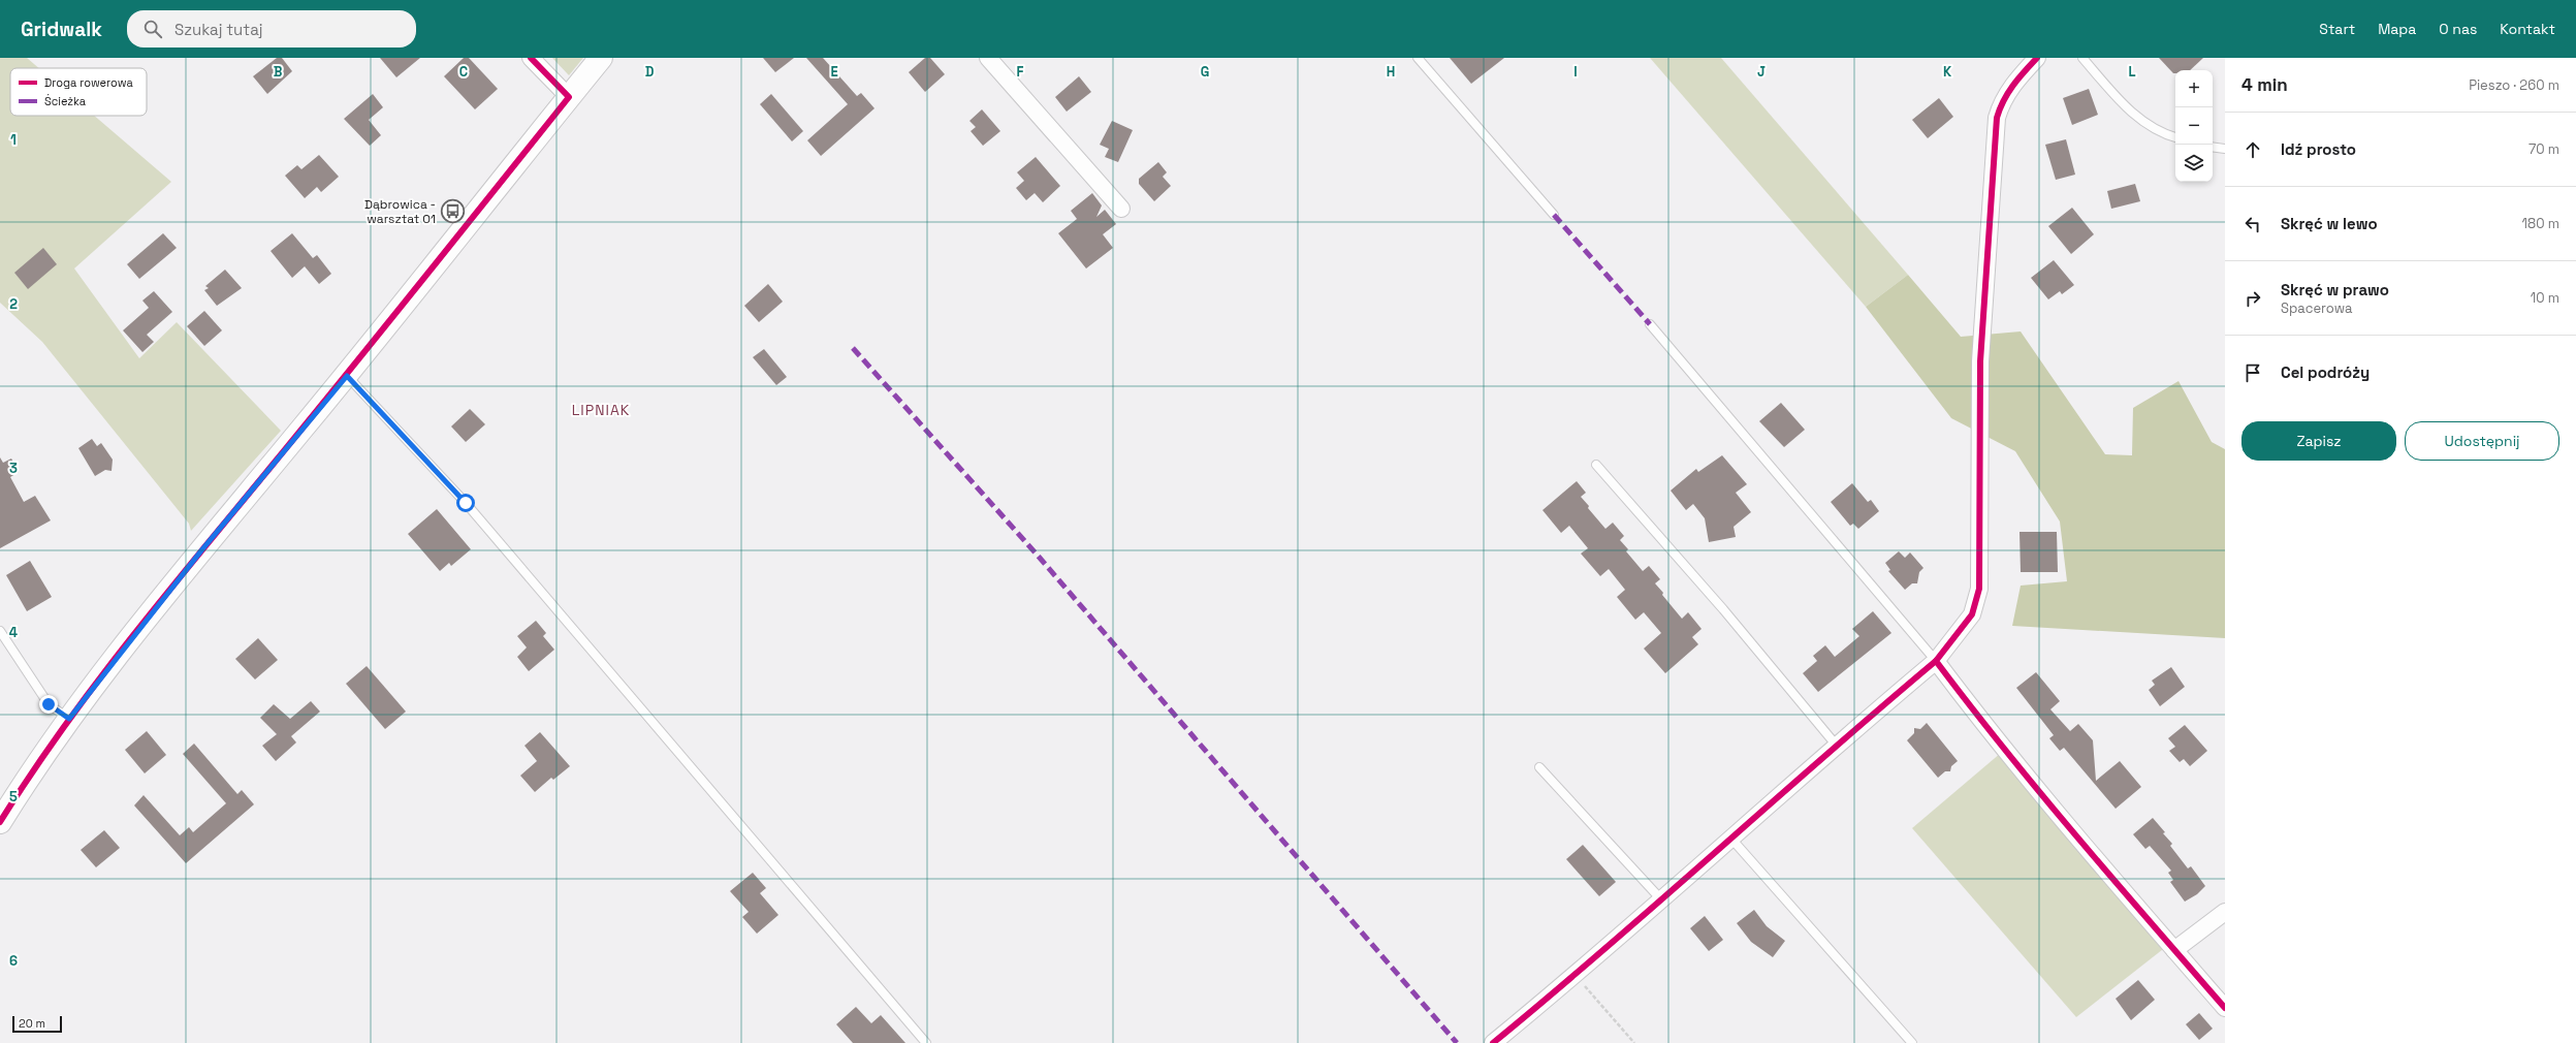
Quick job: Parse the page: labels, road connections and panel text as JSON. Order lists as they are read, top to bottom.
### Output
{
  "districts": ["LIPNIAK"],
  "places": {
    "bus stop": ["Dąbrowica - warsztat 01"]
  },
  "legend": ["Droga rowerowa", "Ścieżka"],
  "scale_bar": "20 m",
  "page": {
    "header": "Gridwalk",
    "search": "Szukaj tutaj",
    "nav": [
      "Start",
      "Mapa",
      "O nas",
      "Kontakt"
    ],
    "heading": ["4 min", "Pieszo · 260 m"],
    "map_buttons": ["+", "−"],
    "list": [
      ["Idź prosto", "70 m"],
      ["Skręć w lewo", "180 m"],
      ["Skręć w prawo", "Spacerowa", "10 m"],
      "Cel podróży"
    ],
    "buttons": ["Zapisz", "Udostępnij"],
    "scale": "20 m"
  },
  "grid": {
    "columns": [
      "B",
      "C",
      "D",
      "E",
      "F",
      "G",
      "H",
      "I",
      "J",
      "K",
      "L"
    ],
    "rows": [
      "1",
      "2",
      "3",
      "4",
      "5",
      "6"
    ]
  }
}
